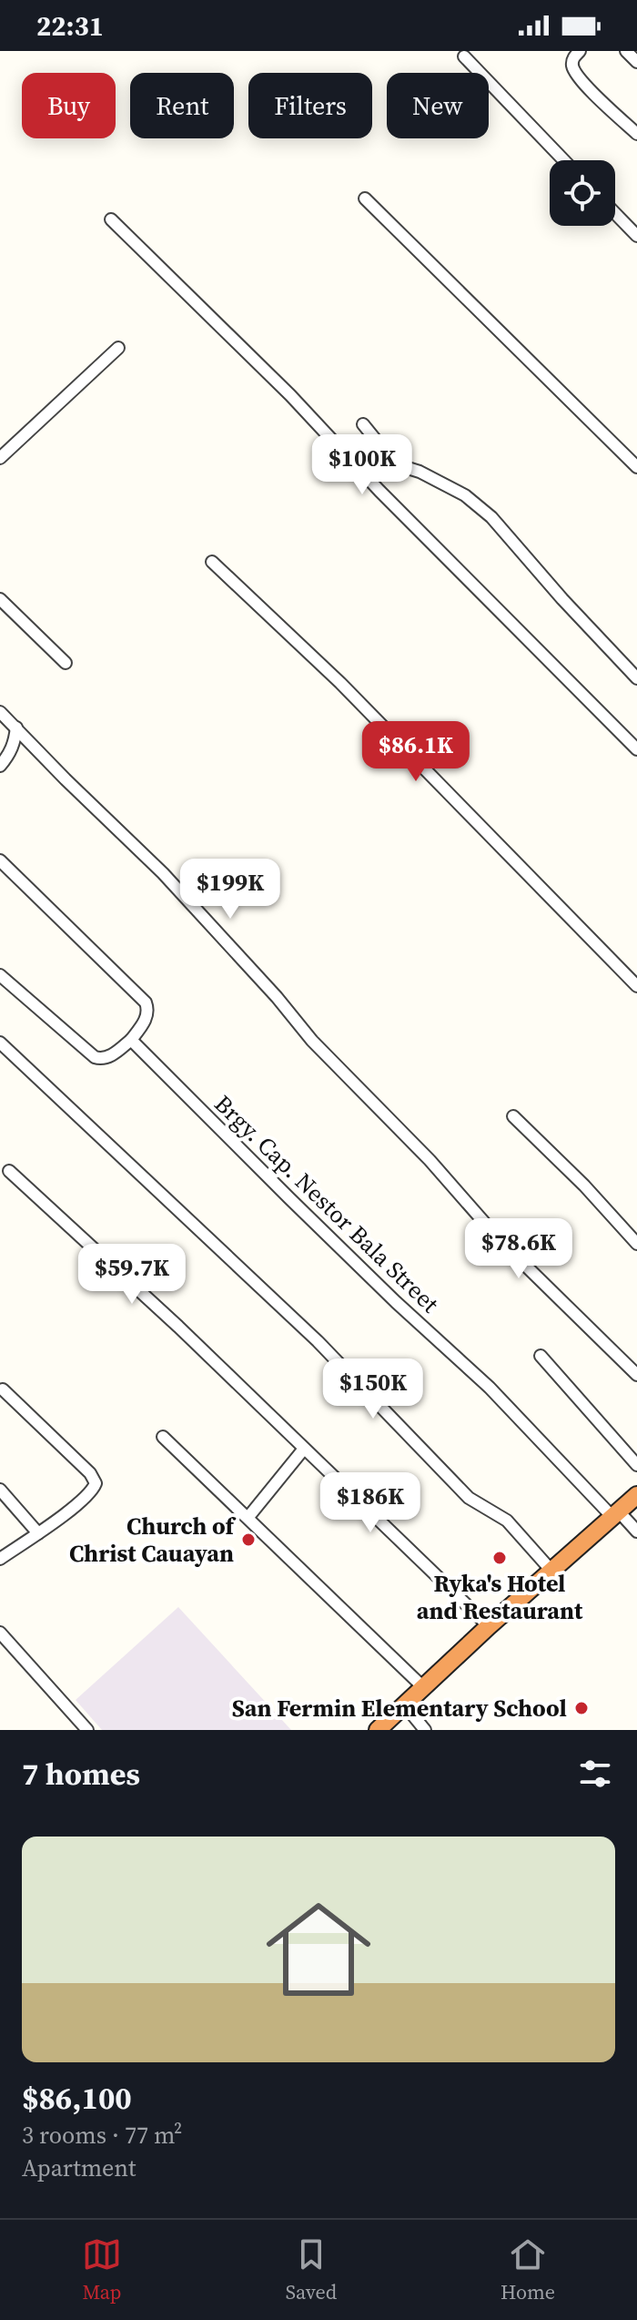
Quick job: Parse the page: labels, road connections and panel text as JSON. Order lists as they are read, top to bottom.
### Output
{
  "streets": {
    "street": ["Brgy. Cap. Nestor Bala Street"]
  },
  "places": ["Church of Christ Cauayan", "Ryka's Hotel and Restaurant", "San Fermin Elementary School"],
  "page": {
    "status": "22:31",
    "chip": [
      "Buy",
      "Rent",
      "Filters",
      "New"
    ],
    "price": [
      "$100K",
      "$86.1K",
      "$199K",
      "$78.6K",
      "$59.7K",
      "$150K",
      "$186K"
    ],
    "heading": "7 homes",
    "list": [
      {
        "name": "$86,100",
        "note": "3 rooms · 77 m² · Apartment"
      }
    ],
    "tabs": ["Map", "Saved", "Home"]
  }
}
